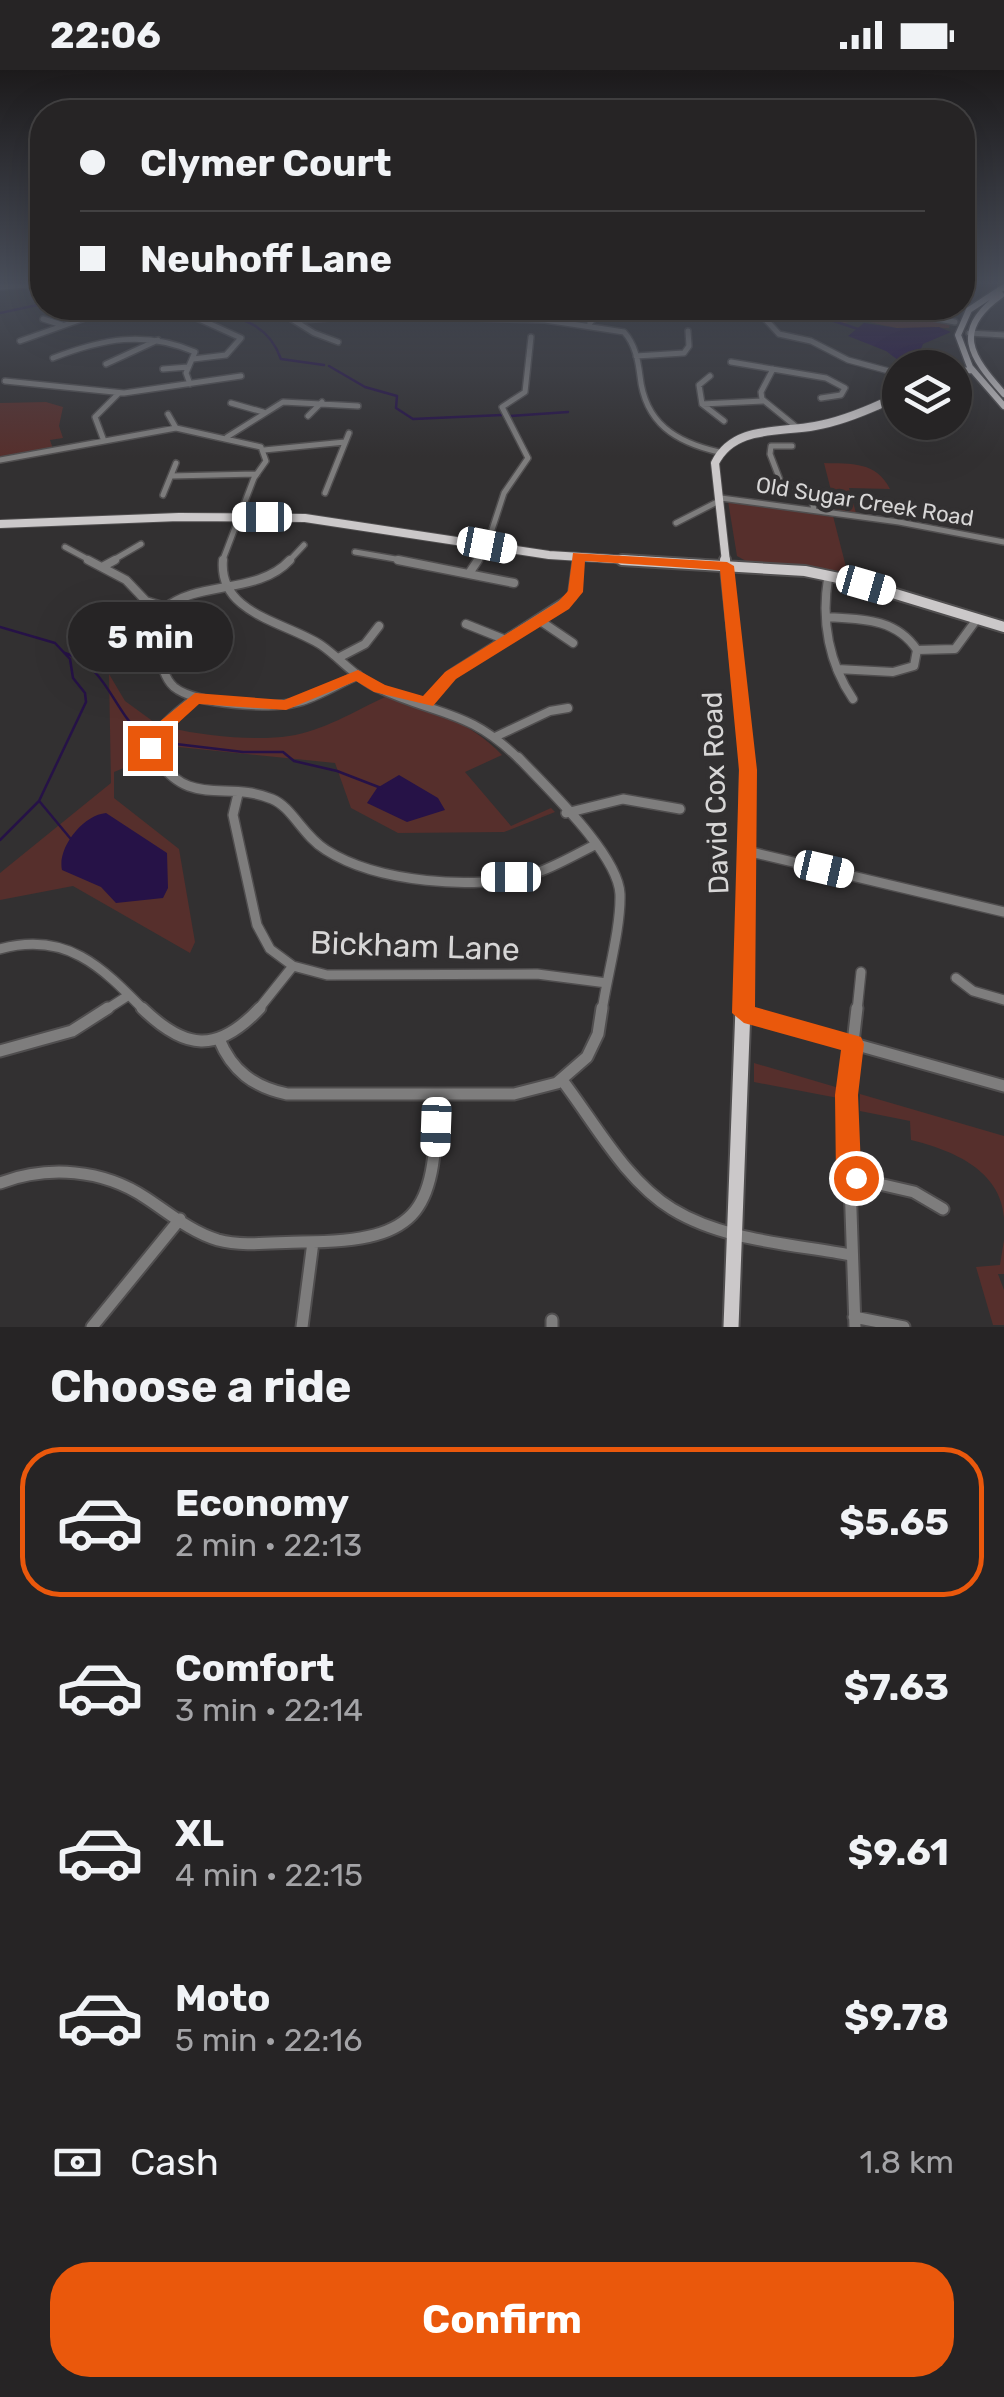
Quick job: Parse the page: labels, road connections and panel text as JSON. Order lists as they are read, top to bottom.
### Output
{
  "streets": {
    "main road": ["David Cox Road"],
    "street": ["Old Sugar Creek Road", "Bickham Lane"]
  },
  "crossings": [
    ["Old Sugar Creek Road", "David Cox Road"]
  ],
  "page": {
    "status": "22:06",
    "banner": ["Clymer Court", "Neuhoff Lane"],
    "bubble": "5 min",
    "heading": "Choose a ride",
    "list": [
      {
        "name": "Economy",
        "note": "2 min · 22:13",
        "value": "$5.65"
      },
      {
        "name": "Comfort",
        "note": "3 min · 22:14",
        "value": "$7.63"
      },
      {
        "name": "XL",
        "note": "4 min · 22:15",
        "value": "$9.61"
      },
      {
        "name": "Moto",
        "note": "5 min · 22:16",
        "value": "$9.78"
      }
    ],
    "pay": ["Cash", "1.8 km"],
    "buttons": "Confirm"
  }
}
